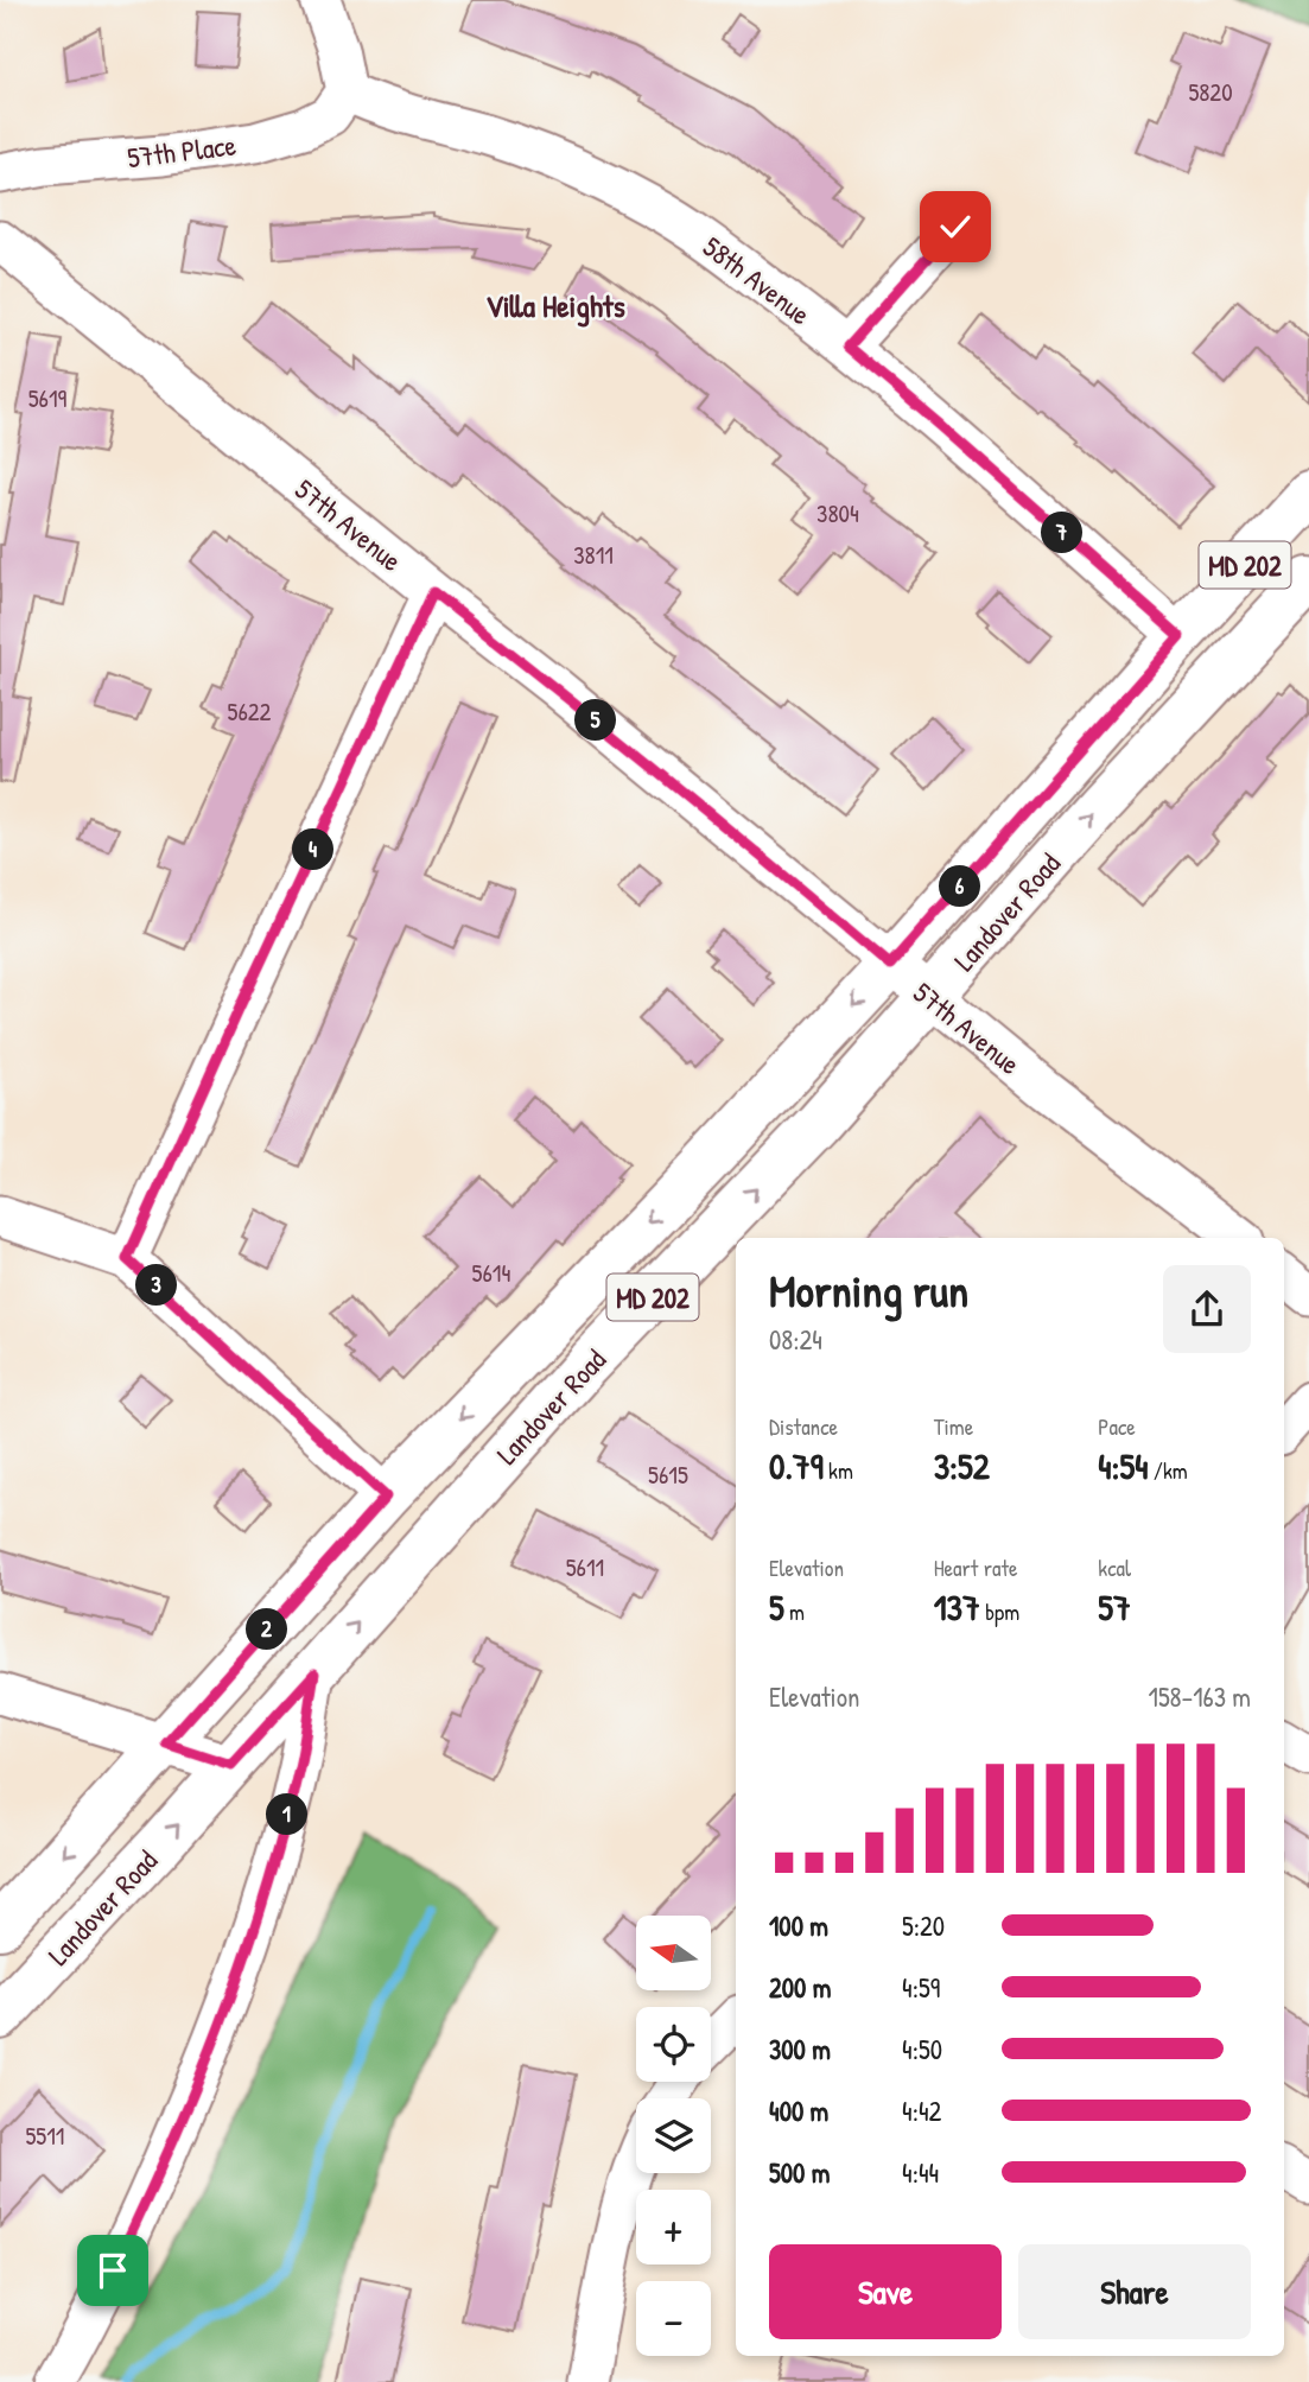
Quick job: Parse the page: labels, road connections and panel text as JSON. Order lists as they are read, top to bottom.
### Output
{
  "streets": {
    "main road": ["MD 202", "Landover Road"],
    "street": ["57th Place", "58th Avenue", "57th Avenue"]
  },
  "crossings": [
    ["57th Place", "58th Avenue"],
    ["58th Avenue", "Landover Road"],
    ["57th Avenue", "Landover Road"]
  ],
  "districts": ["Villa Heights"],
  "house_numbers": [
    "5820",
    "5619",
    "3804",
    "3811",
    "5622",
    "5614",
    "5615",
    "5611",
    "5511"
  ],
  "north": "left",
  "page": {
    "pins": [
      "7",
      "5",
      "4",
      "6",
      "3",
      "2",
      "1"
    ],
    "heading": ["Morning run", "08:24"],
    "stats": [
      ["Distance", "0.79 km"],
      ["Time", "3:52"],
      ["Pace", "4:54 /km"],
      ["Elevation", "5 m"],
      ["Heart rate", "137 bpm"],
      ["kcal", "57"]
    ],
    "chart": ["Elevation", "158–163 m"],
    "list": [
      {
        "name": "100 m",
        "note": "5:20"
      },
      {
        "name": "200 m",
        "note": "4:59"
      },
      {
        "name": "300 m",
        "note": "4:50"
      },
      {
        "name": "400 m",
        "note": "4:42"
      },
      {
        "name": "500 m",
        "note": "4:44"
      }
    ],
    "map_buttons": ["+", "−"],
    "buttons": ["Save", "Share"]
  }
}
